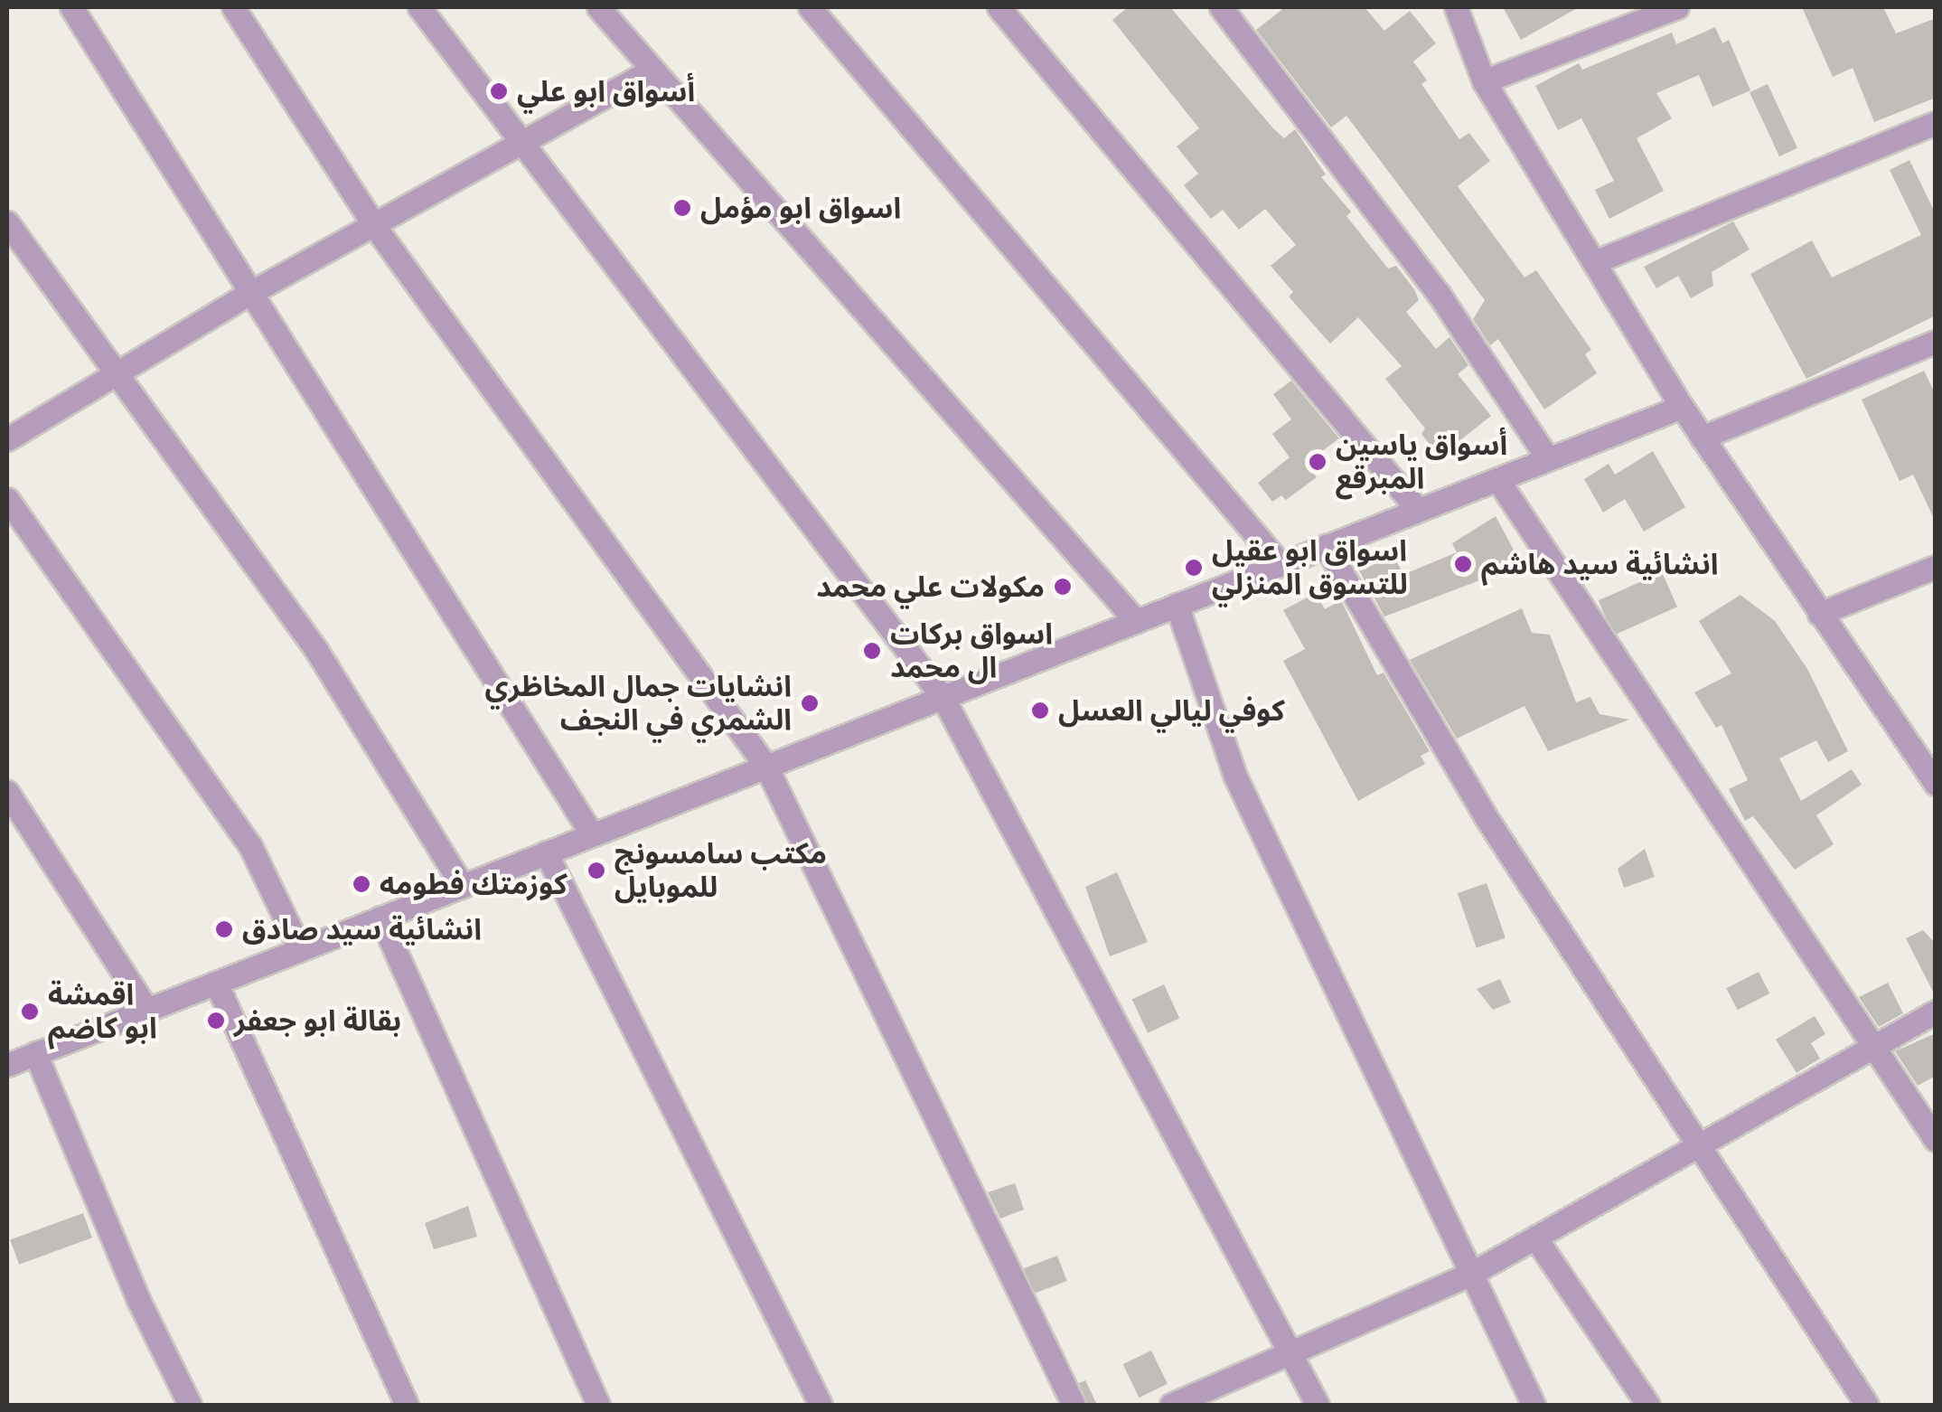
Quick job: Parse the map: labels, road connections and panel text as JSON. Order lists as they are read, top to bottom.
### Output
{
  "places": [
    "أسواق ابو علي",
    "اسواق ابو مؤمل",
    "أسواق ياسين المبرقع",
    "انشائية سيد هاشم",
    "اسواق ابو عقيل للتسوق المنزلي",
    "مكولات علي محمد",
    "اسواق بركات ال محمد",
    "انشايات جمال المخاظري الشمري في النجف",
    "كوفي ليالي العسل",
    "مكتب سامسونج للموبايل",
    "كوزمتك فطومه",
    "انشائية سيد صادق",
    "اقمشة ابو كاضم",
    "بقالة ابو جعفر"
  ]
}
